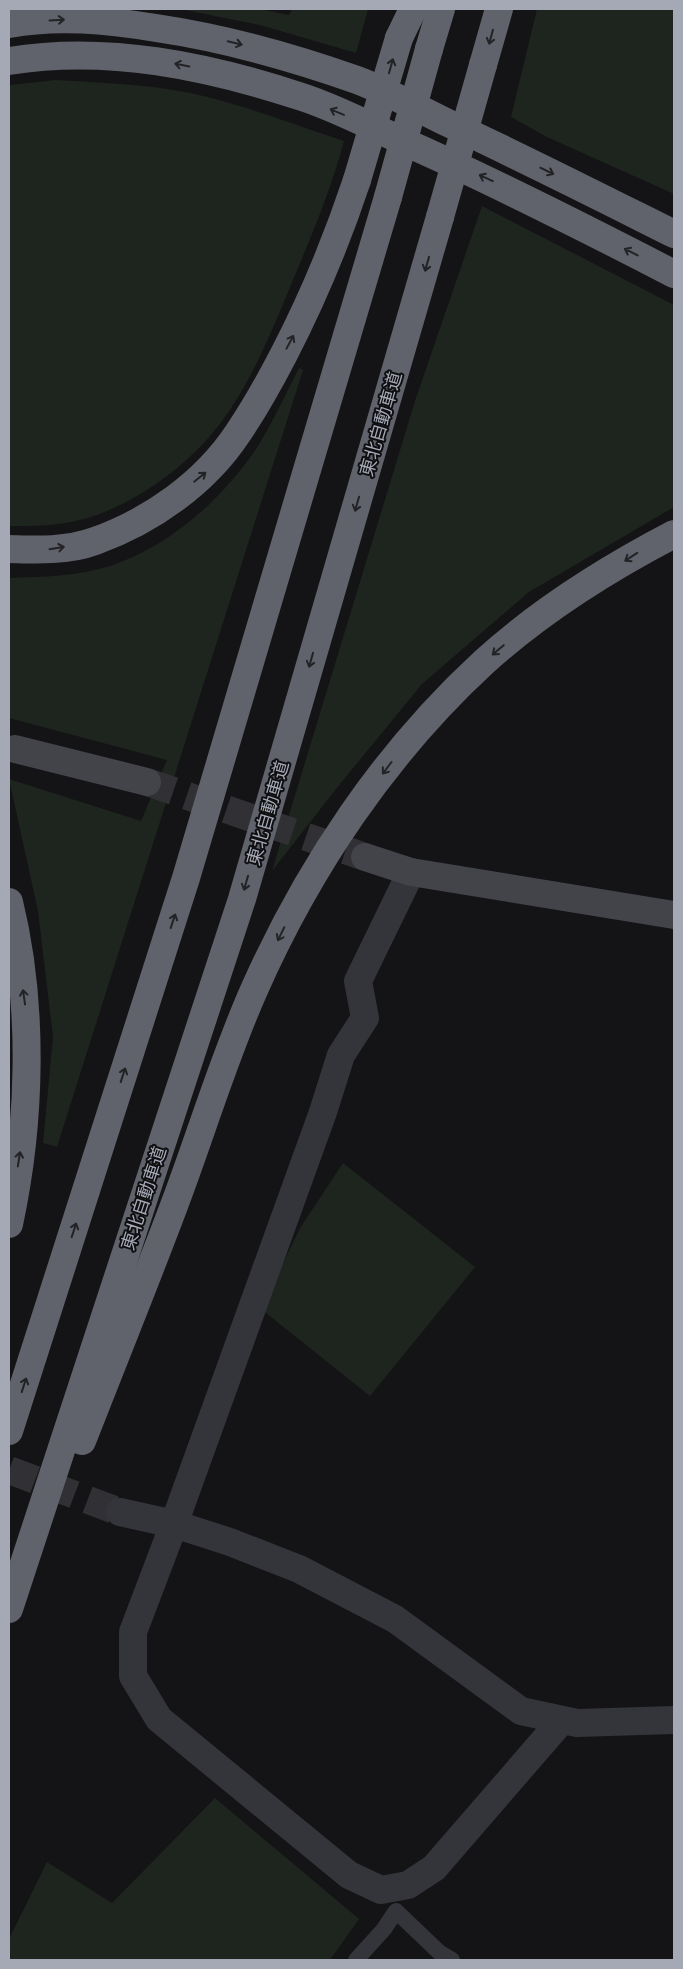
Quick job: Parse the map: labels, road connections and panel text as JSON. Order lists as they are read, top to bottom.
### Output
{
  "streets": {
    "highway": ["東北自動車道"]
  }
}
